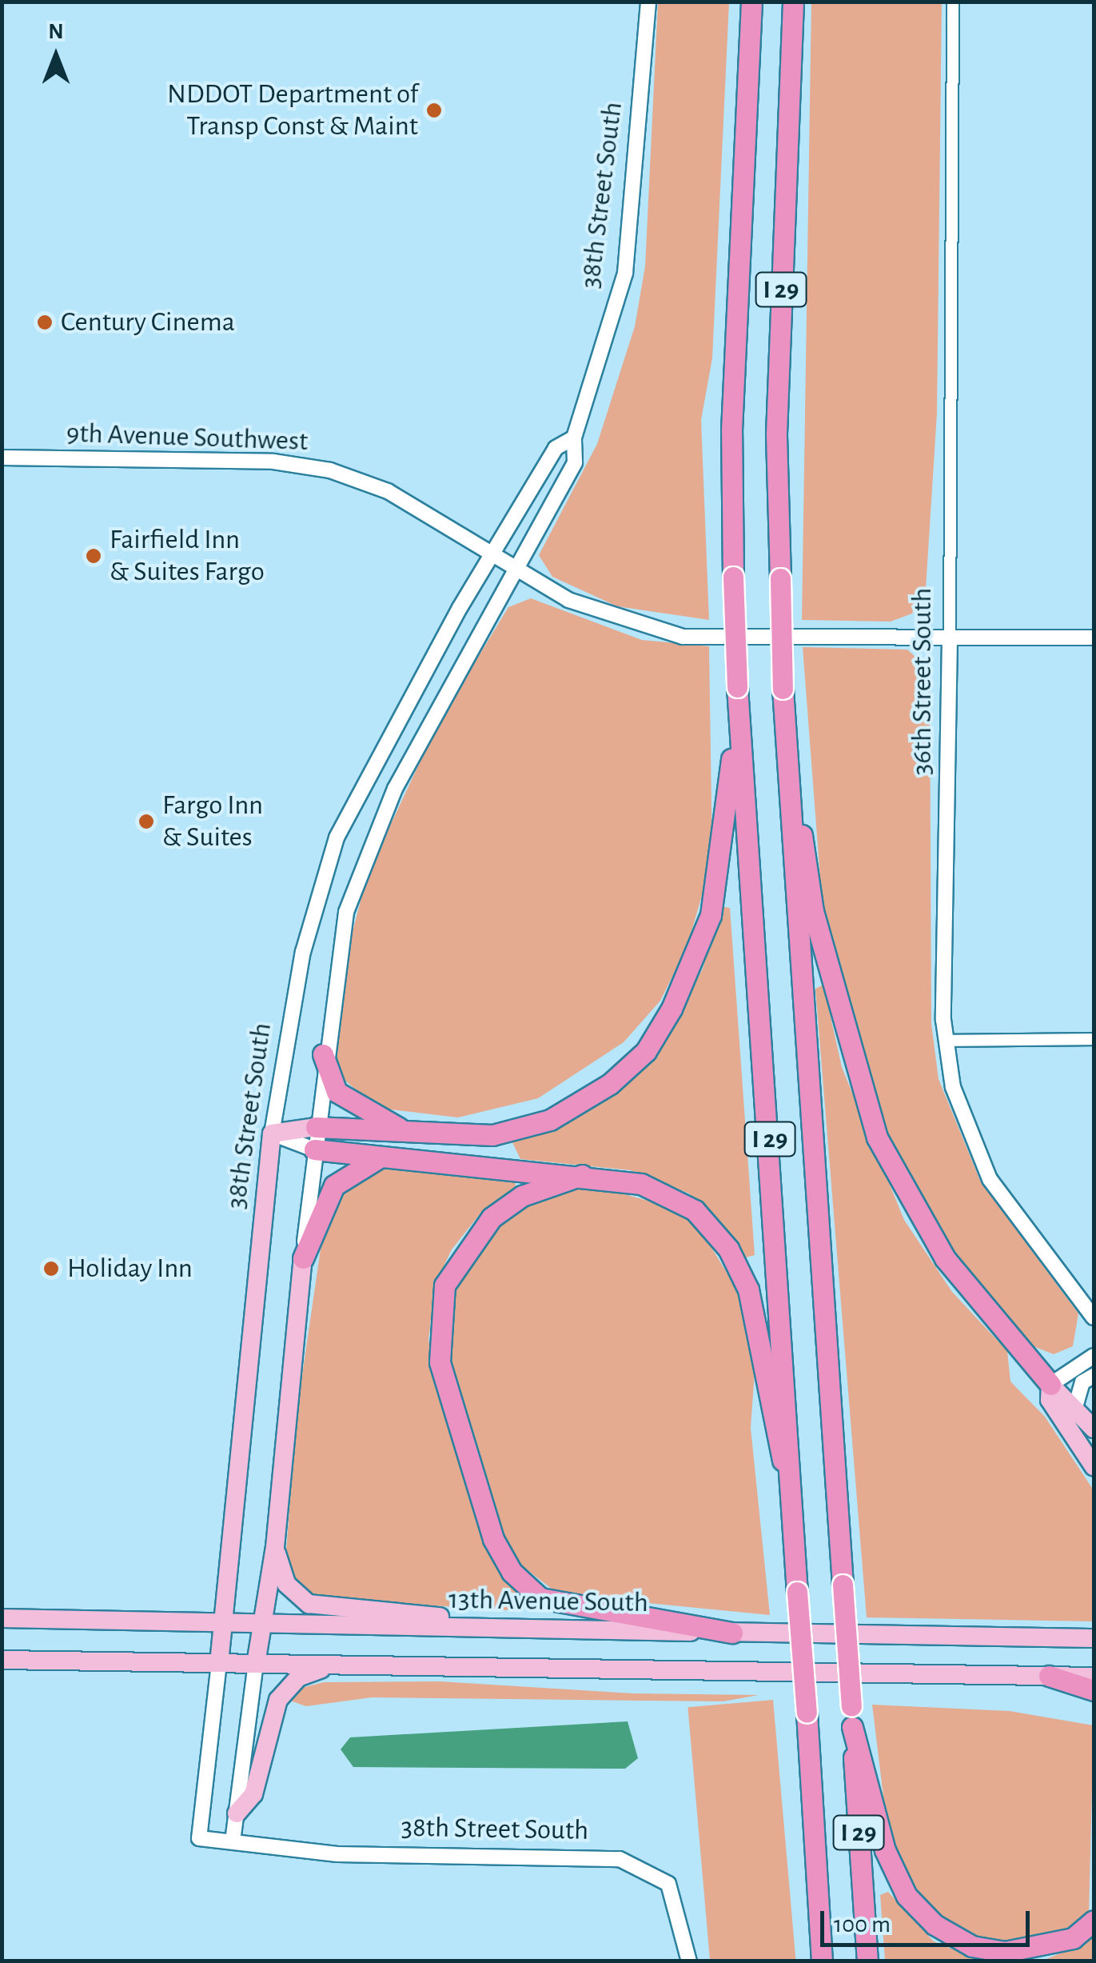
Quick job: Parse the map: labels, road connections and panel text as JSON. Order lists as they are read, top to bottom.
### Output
{
  "streets": {
    "highway": ["I 29"],
    "main road": ["38th Street South", "13th Avenue South"],
    "street": ["9th Avenue Southwest", "36th Street South"]
  },
  "crossings": [
    ["38th Street South", "9th Avenue Southwest"],
    ["38th Street South", "13th Avenue South"],
    ["9th Avenue Southwest", "36th Street South"]
  ],
  "places": [
    "NDDOT Department of Transp Const & Maint",
    "Century Cinema",
    "Fairfield Inn & Suites Fargo",
    "Fargo Inn & Suites",
    "Holiday Inn"
  ],
  "scale_bar": "100 m",
  "north": "top"
}
